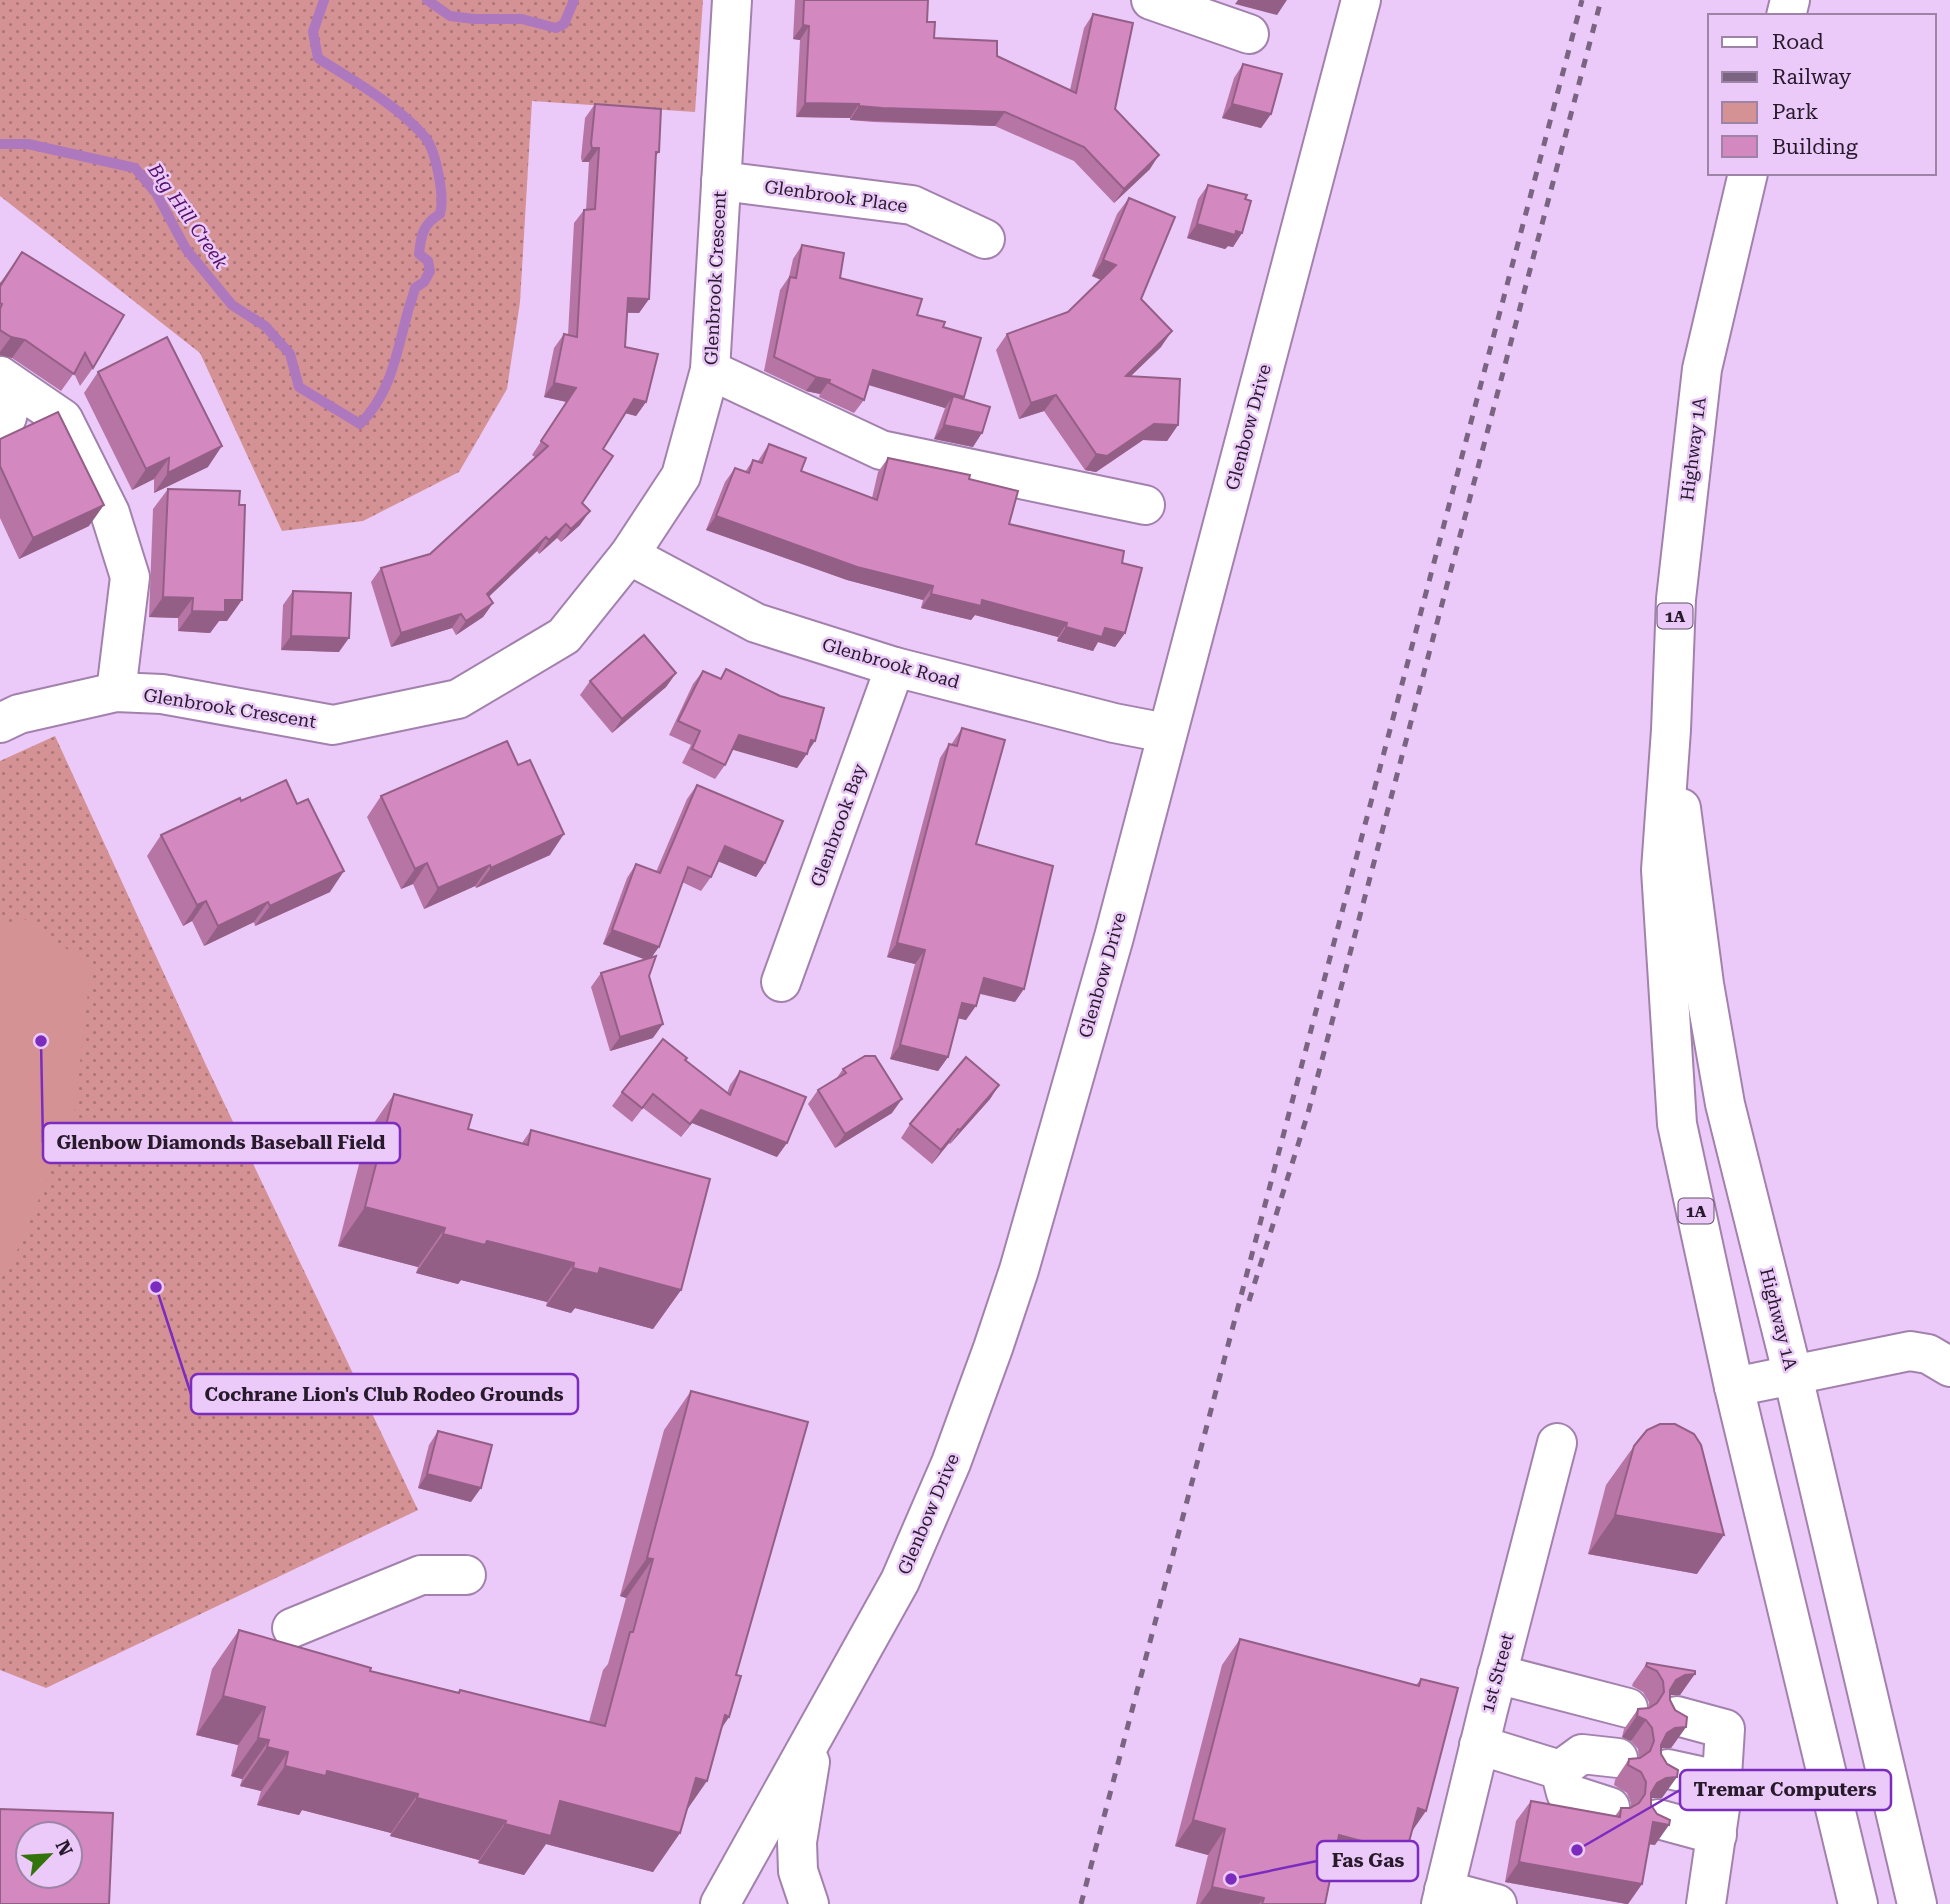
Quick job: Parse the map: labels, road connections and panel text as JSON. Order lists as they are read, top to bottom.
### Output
{
  "streets": {
    "street": [
      "Glenbrook Place",
      "Glenbrook Crescent",
      "Glenbow Drive",
      "Highway 1A",
      "1A",
      "Glenbrook Road",
      "Glenbrook Bay",
      "1st Street"
    ]
  },
  "crossings": [
    ["Glenbrook Place", "Glenbrook Crescent"],
    ["Glenbrook Crescent", "Glenbrook Road"],
    ["Glenbow Drive", "Glenbrook Road"],
    ["Glenbrook Road", "Glenbrook Bay"]
  ],
  "water": ["Big Hill Creek"],
  "places": [
    "Glenbow Diamonds Baseball Field",
    "Cochrane Lion's Club Rodeo Grounds",
    "Tremar Computers",
    "Fas Gas"
  ],
  "legend": [
    "Road",
    "Railway",
    "Park",
    "Building"
  ],
  "north": "top right"
}
